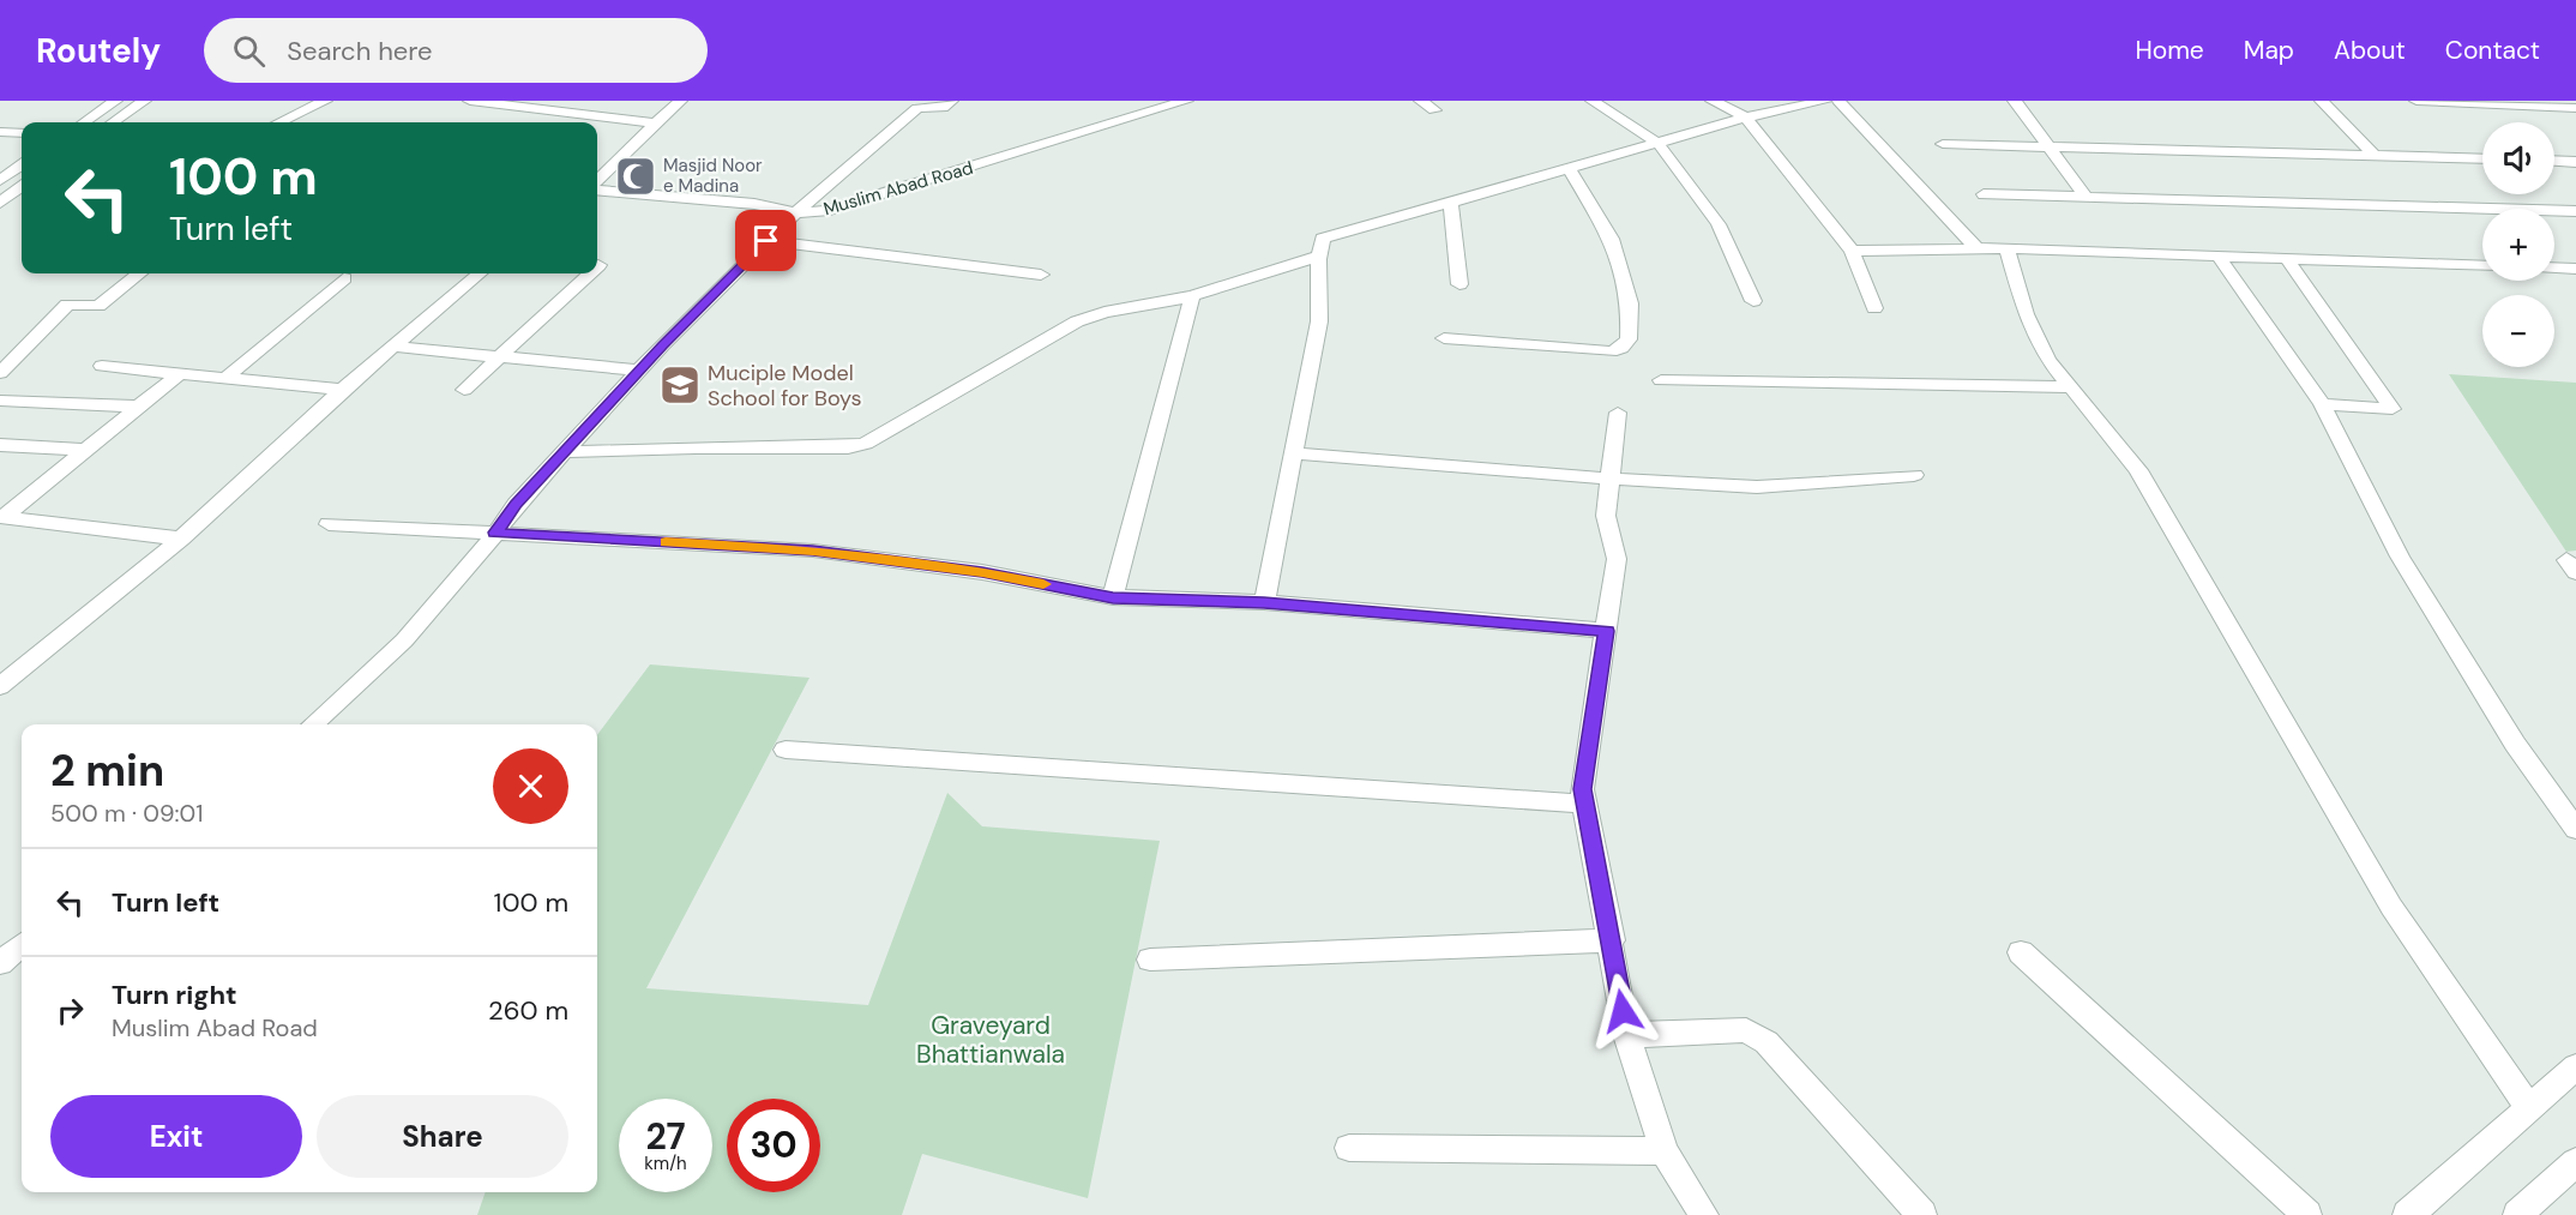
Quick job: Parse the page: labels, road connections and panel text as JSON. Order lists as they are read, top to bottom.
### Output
{
  "streets": {
    "street": ["Muslim Abad Road"]
  },
  "parks": ["Graveyard Bhattianwala"],
  "places": {
    "mosque": ["Masjid Noor e Madina"],
    "school or university": ["Muciple Model School for Boys"]
  },
  "page": {
    "header": "Routely",
    "search": "Search here",
    "nav": [
      "Home",
      "Map",
      "About",
      "Contact"
    ],
    "map_buttons": ["+", "−"],
    "turn": ["100 m", "Turn left"],
    "heading": ["2 min", "500 m · 09:01"],
    "list": [
      {
        "name": "Turn left",
        "value": "100 m"
      },
      {
        "name": "Turn right",
        "note": "Muslim Abad Road",
        "value": "260 m"
      }
    ],
    "buttons": ["Exit", "Share"],
    "speed": "27 km/h",
    "limit": "30"
  }
}
